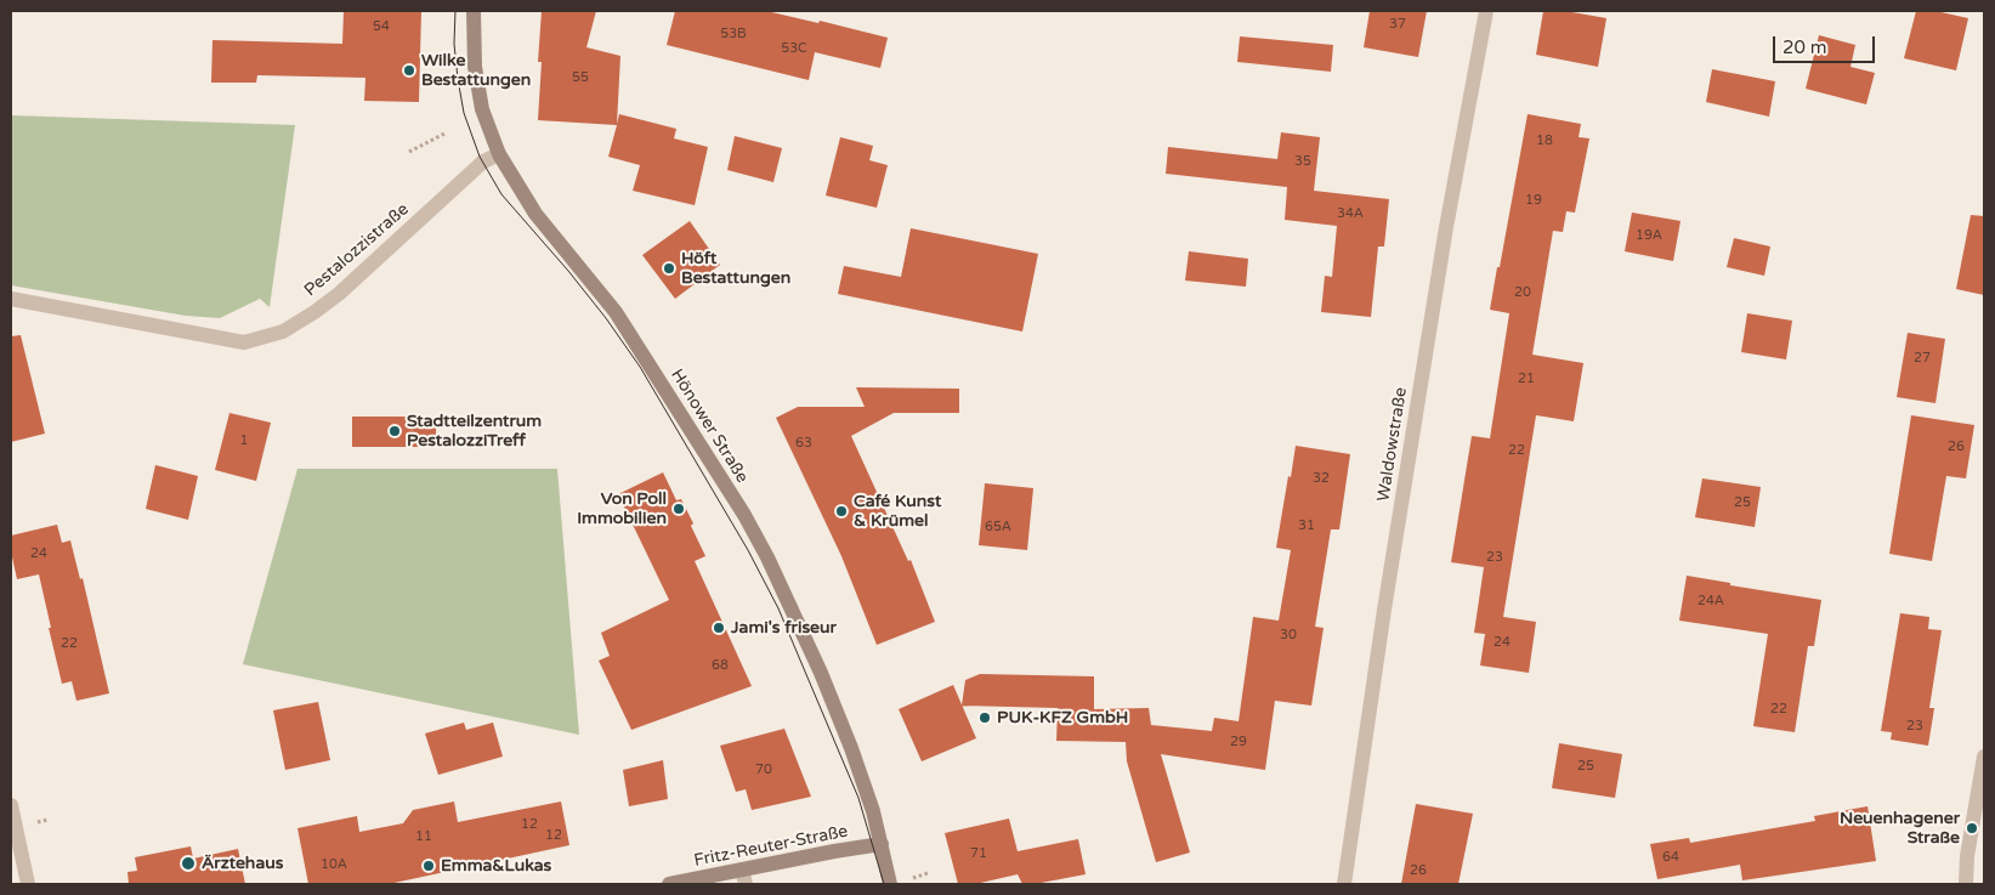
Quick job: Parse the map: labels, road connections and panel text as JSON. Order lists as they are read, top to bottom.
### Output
{
  "streets": {
    "main road": ["Hönower Straße", "Fritz-Reuter-Straße"],
    "street": ["Pestalozzistraße", "Waldowstraße"]
  },
  "crossings": [
    ["Pestalozzistraße", "Hönower Straße"],
    ["Hönower Straße", "Fritz-Reuter-Straße"]
  ],
  "places": [
    "Wilke Bestattungen",
    "Höft Bestattungen",
    "Stadtteilzentrum PestalozziTreff",
    "Von Poll Immobilien",
    "Café Kunst & Krümel",
    "Jami's friseur",
    "PUK-KFZ GmbH",
    "Neuenhagener Straße",
    "Ärztehaus",
    "Emma&Lukas"
  ],
  "house_numbers": [
    "37",
    "54",
    "53B",
    "53C",
    "55",
    "18",
    "35",
    "19",
    "34A",
    "19A",
    "20",
    "27",
    "21",
    "1",
    "63",
    "26",
    "22",
    "32",
    "25",
    "31",
    "65A",
    "24",
    "23",
    "24A",
    "30",
    "24",
    "22",
    "68",
    "22",
    "23",
    "29",
    "25",
    "70",
    "12",
    "12",
    "11",
    "71",
    "64",
    "10A",
    "26"
  ],
  "scale_bar": "20 m"
}
